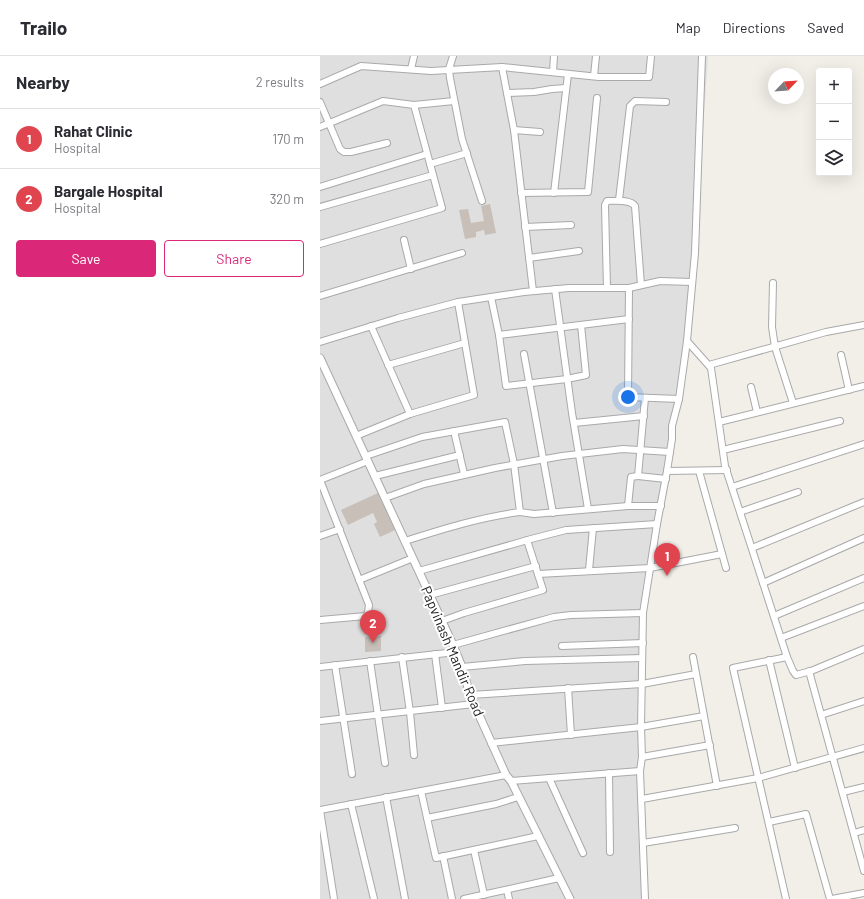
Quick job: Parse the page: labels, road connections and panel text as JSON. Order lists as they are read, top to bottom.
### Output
{
  "streets": {
    "street": ["Papvinash Mandir Road"]
  },
  "north": "top right",
  "page": {
    "header": "Trailo",
    "nav": ["Map", "Directions", "Saved"],
    "heading": ["Nearby", "2 results"],
    "map_buttons": ["+", "−"],
    "list": [
      {
        "mark": "1",
        "name": "Rahat Clinic",
        "note": "Hospital",
        "value": "170 m"
      },
      {
        "mark": "2",
        "name": "Bargale Hospital",
        "note": "Hospital",
        "value": "320 m"
      }
    ],
    "buttons": ["Save", "Share"],
    "pins": ["1", "2"]
  }
}
